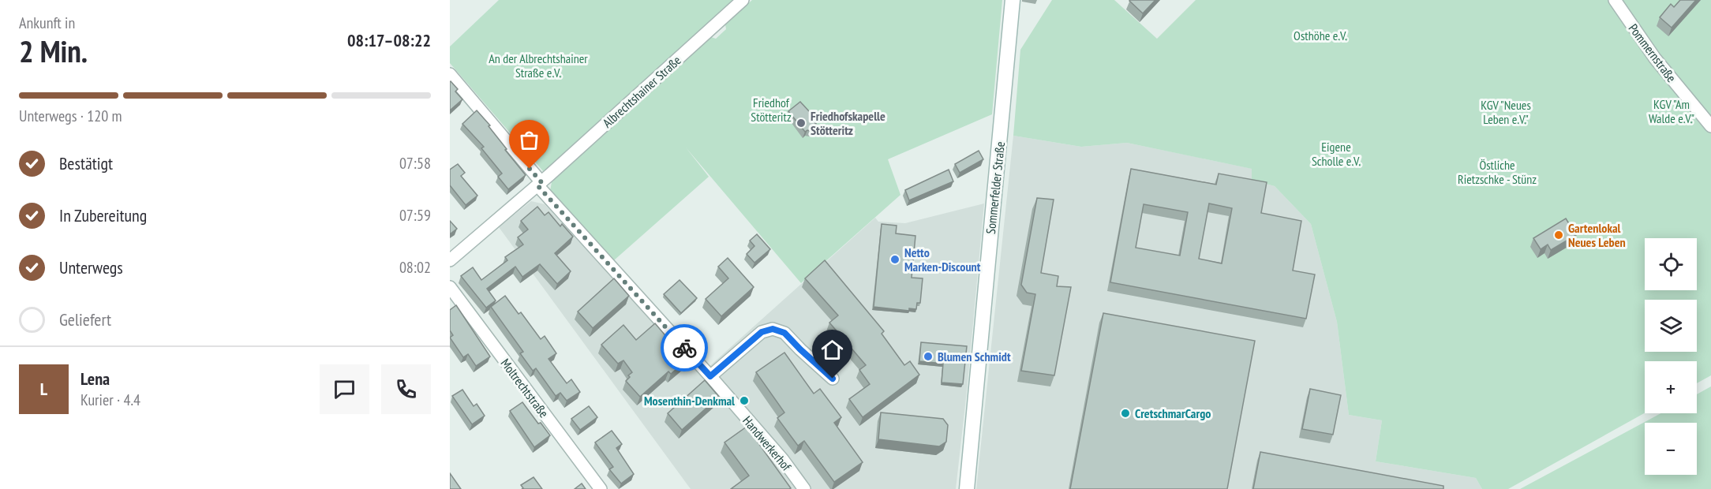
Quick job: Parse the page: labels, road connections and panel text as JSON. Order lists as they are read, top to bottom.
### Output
{
  "streets": {
    "main road": ["Sommerfelder Straße"],
    "street": [
      "Pommernstraße",
      "Albrechtshainer Straße",
      "Moltrechtstraße",
      "Handwerkerhof"
    ]
  },
  "crossings": [
    ["Albrechtshainer Straße", "Handwerkerhof"]
  ],
  "parks": [
    "Osthöhe e.V.",
    "An der Albrechtshainer Straße e.V.",
    "Friedhof Stötteritz",
    "KGV \"Am Walde e.V.\"",
    "KGV \"Neues Leben e.V.\"",
    "Eigene Scholle e.V.",
    "Östliche Rietzschke - Stünz"
  ],
  "places": [
    "Friedhofskapelle Stötteritz",
    "Gartenlokal Neues Leben",
    "Netto Marken-Discount",
    "Blumen Schmidt",
    "Mosenthin-Denkmal",
    "CretschmarCargo"
  ],
  "page": {
    "heading": ["2 Min.", "Ankunft in", "08:17–08:22"],
    "panel": ["Lena", "Kurier · 4.4"],
    "bar": "Unterwegs · 120 m",
    "list": [
      ["Bestätigt", "07:58"],
      ["In Zubereitung", "07:59"],
      ["Unterwegs", "08:02"],
      "Geliefert"
    ],
    "map_buttons": ["+", "−"],
    "round": "L"
  }
}
